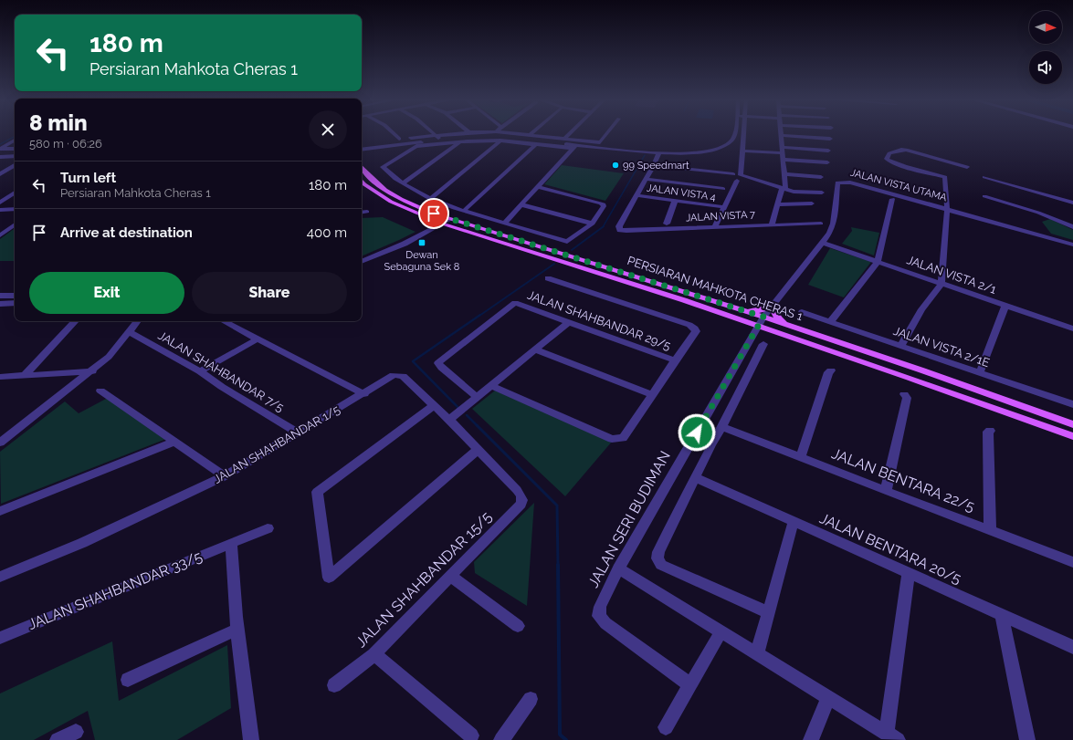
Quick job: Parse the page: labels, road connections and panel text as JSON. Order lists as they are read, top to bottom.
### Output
{
  "streets": {
    "main road": ["PERSIARAN MAHKOTA CHERAS 1"],
    "street": [
      "JALAN VISTA UTAMA",
      "JALAN VISTA 4",
      "JALAN VISTA 7",
      "JALAN VISTA 2/1",
      "JALAN SHAHBANDAR 29/5",
      "JALAN VISTA 2/1E",
      "JALAN SHAHBANDAR 7/5",
      "JALAN SHAHBANDAR 1/5",
      "JALAN BENTARA 22/5",
      "JALAN SERI BUDIMAN",
      "JALAN BENTARA 20/5",
      "JALAN SHAHBANDAR 15/5",
      "JALAN SHAHBANDAR 33/5"
    ]
  },
  "crossings": [
    ["JALAN VISTA UTAMA", "JALAN VISTA 2/1"],
    ["JALAN VISTA UTAMA", "PERSIARAN MAHKOTA CHERAS 1"],
    ["JALAN VISTA UTAMA", "JALAN SERI BUDIMAN"],
    ["JALAN VISTA 4", "JALAN VISTA 7"],
    ["PERSIARAN MAHKOTA CHERAS 1", "JALAN SERI BUDIMAN"],
    ["JALAN SHAHBANDAR 7/5", "JALAN SHAHBANDAR 1/5"],
    ["JALAN SHAHBANDAR 1/5", "JALAN SHAHBANDAR 15/5"]
  ],
  "places": {
    "other": ["99 Speedmart"],
    "transit": ["Dewan Sebaguna Sek 8"]
  },
  "north": "right",
  "page": {
    "turn": ["180 m", "Persiaran Mahkota Cheras 1"],
    "heading": ["8 min", "580 m · 06:26"],
    "list": [
      {
        "name": "Turn left",
        "note": "Persiaran Mahkota Cheras 1",
        "value": "180 m"
      },
      {
        "name": "Arrive at destination",
        "value": "400 m"
      }
    ],
    "buttons": ["Exit", "Share"]
  }
}
